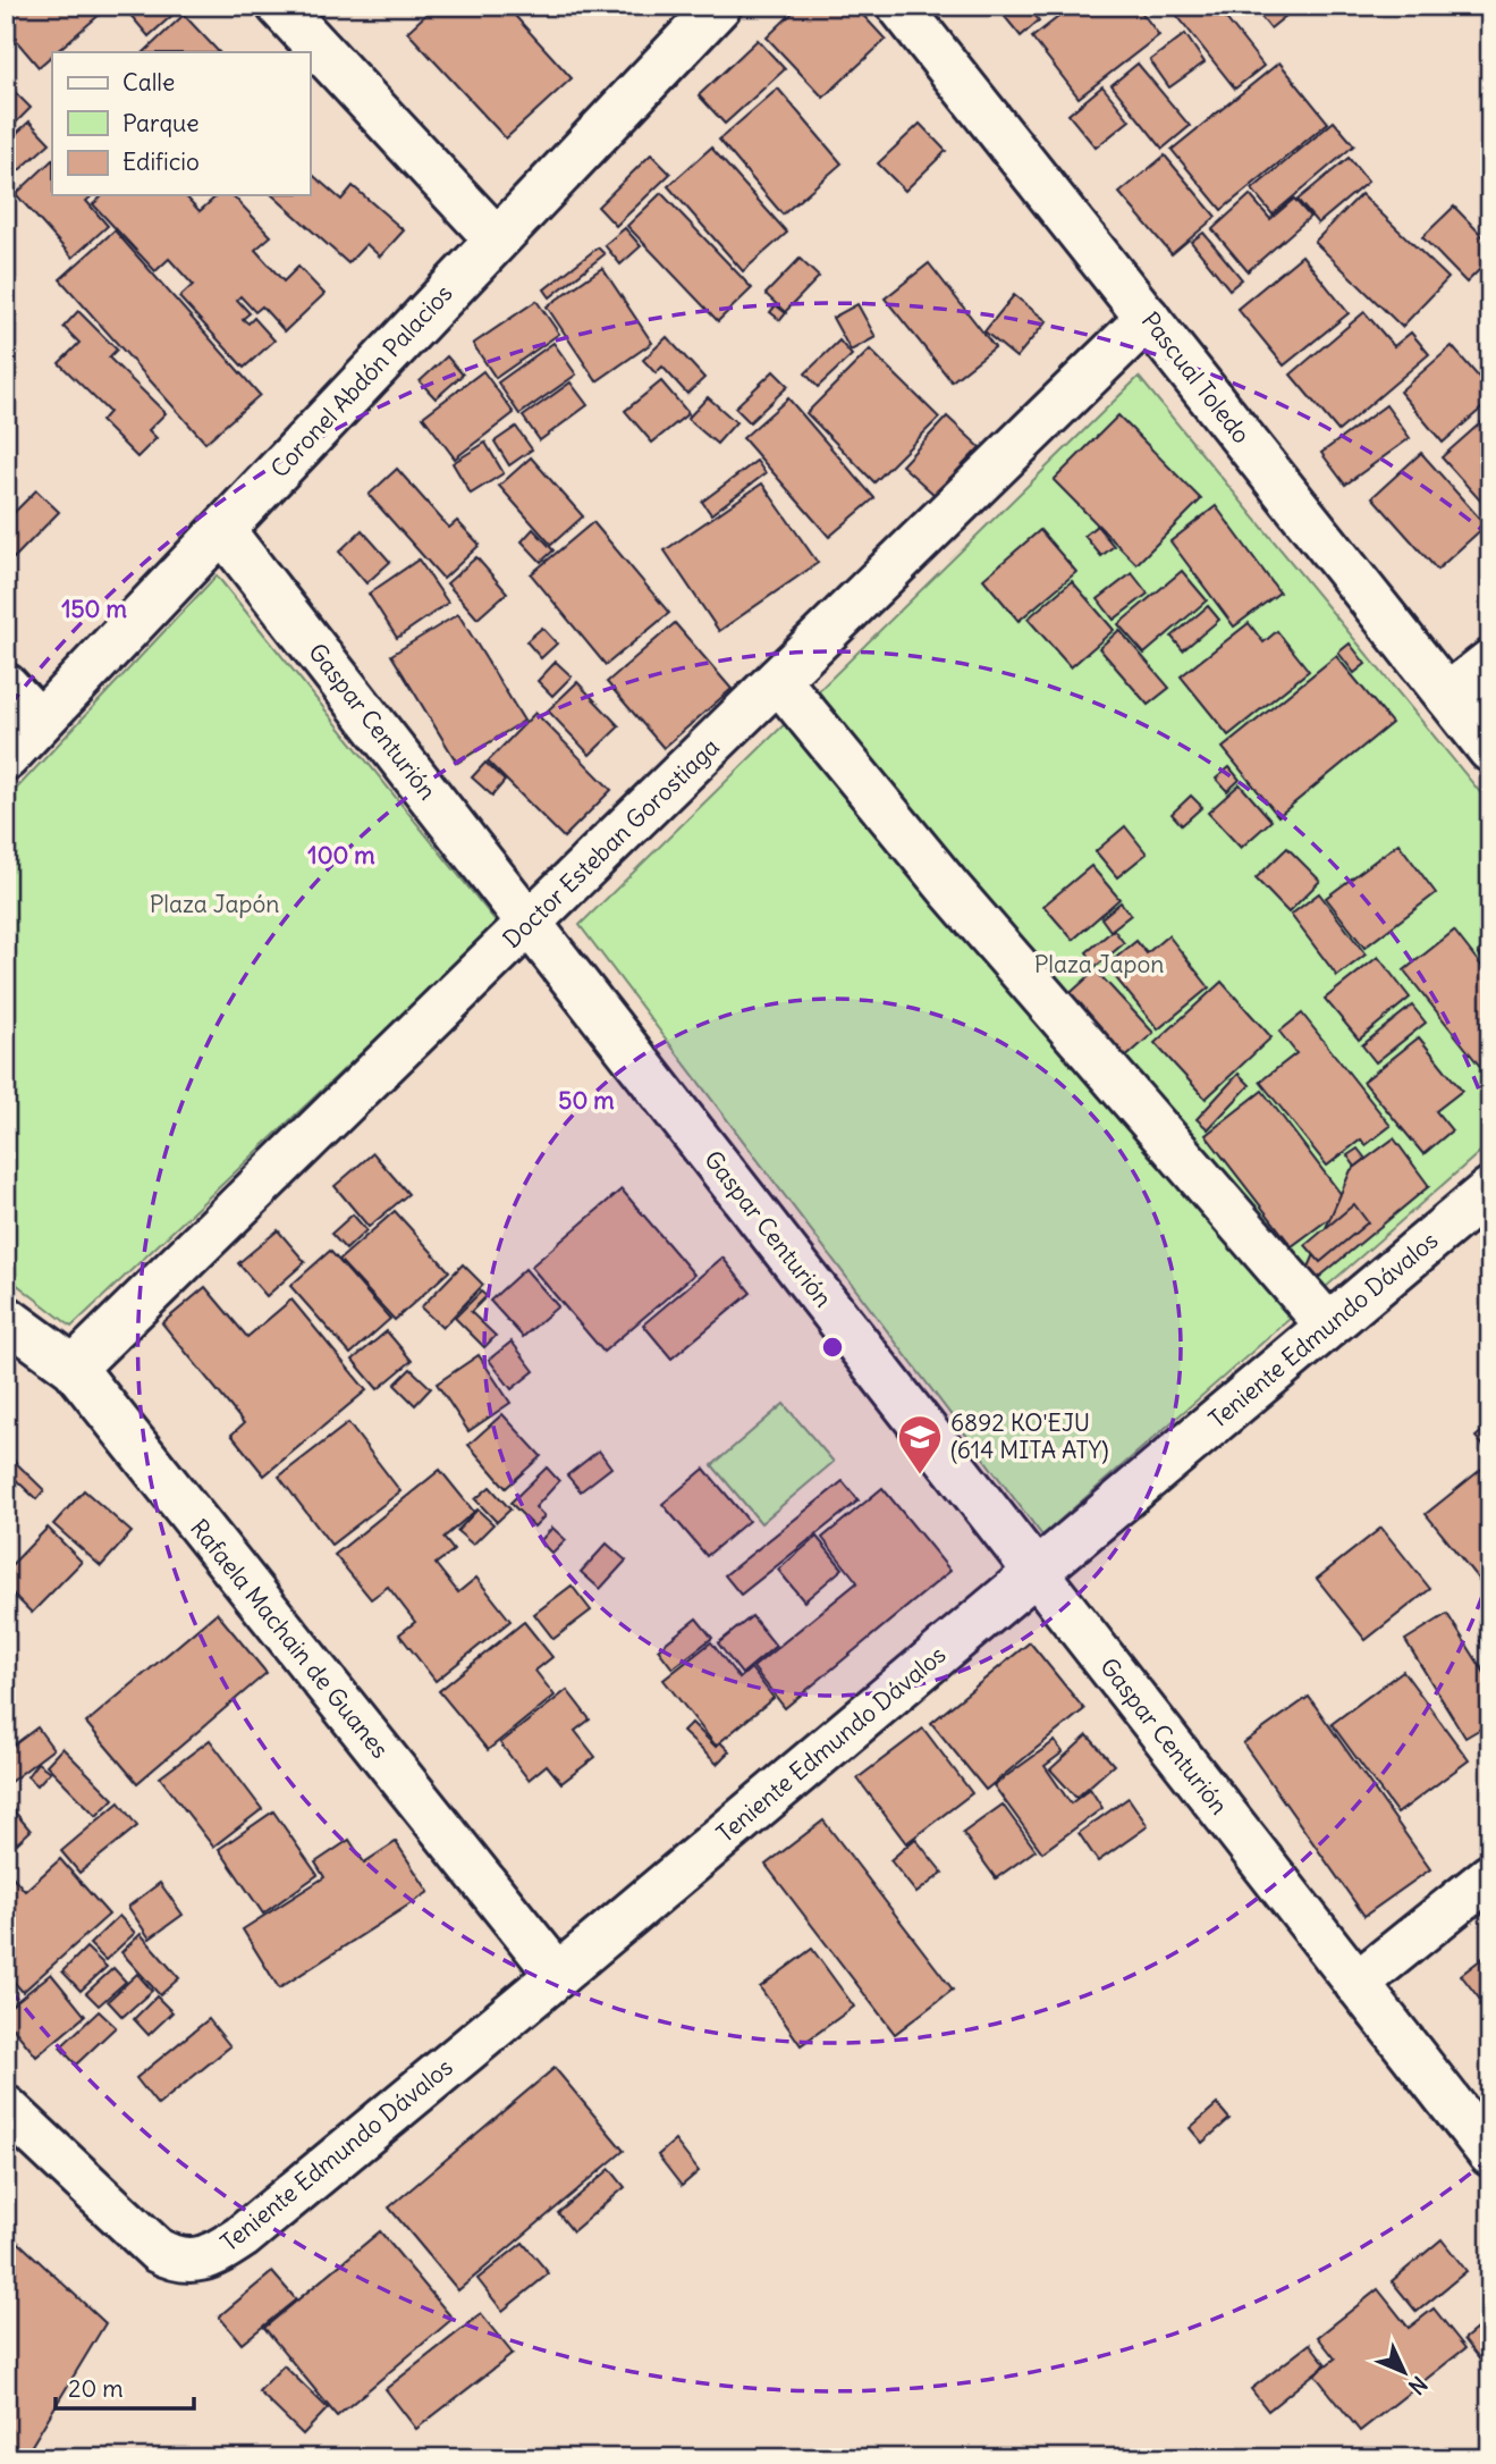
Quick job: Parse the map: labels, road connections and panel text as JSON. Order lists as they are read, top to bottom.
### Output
{
  "streets": {
    "street": [
      "Pascual Toledo",
      "Coronel Abdón Palacios",
      "Gaspar Centurión",
      "Doctor Esteban Gorostiaga",
      "Teniente Edmundo Dávalos",
      "Rafaela Machain de Guanes"
    ]
  },
  "crossings": [
    ["Pascual Toledo", "Doctor Esteban Gorostiaga"],
    ["Coronel Abdón Palacios", "Gaspar Centurión"],
    ["Gaspar Centurión", "Doctor Esteban Gorostiaga"],
    ["Gaspar Centurión", "Teniente Edmundo Dávalos"],
    ["Doctor Esteban Gorostiaga", "Rafaela Machain de Guanes"],
    ["Teniente Edmundo Dávalos", "Rafaela Machain de Guanes"]
  ],
  "parks": ["Plaza Japón", "Plaza Japon"],
  "places": {
    "school or university": ["6892 KO'EJU (614 MITA ATY)"]
  },
  "legend": ["Calle", "Parque", "Edificio"],
  "scale_bar": "20 m",
  "north": "bottom right",
  "rings": ["150 m", "100 m", "50 m"]
}
